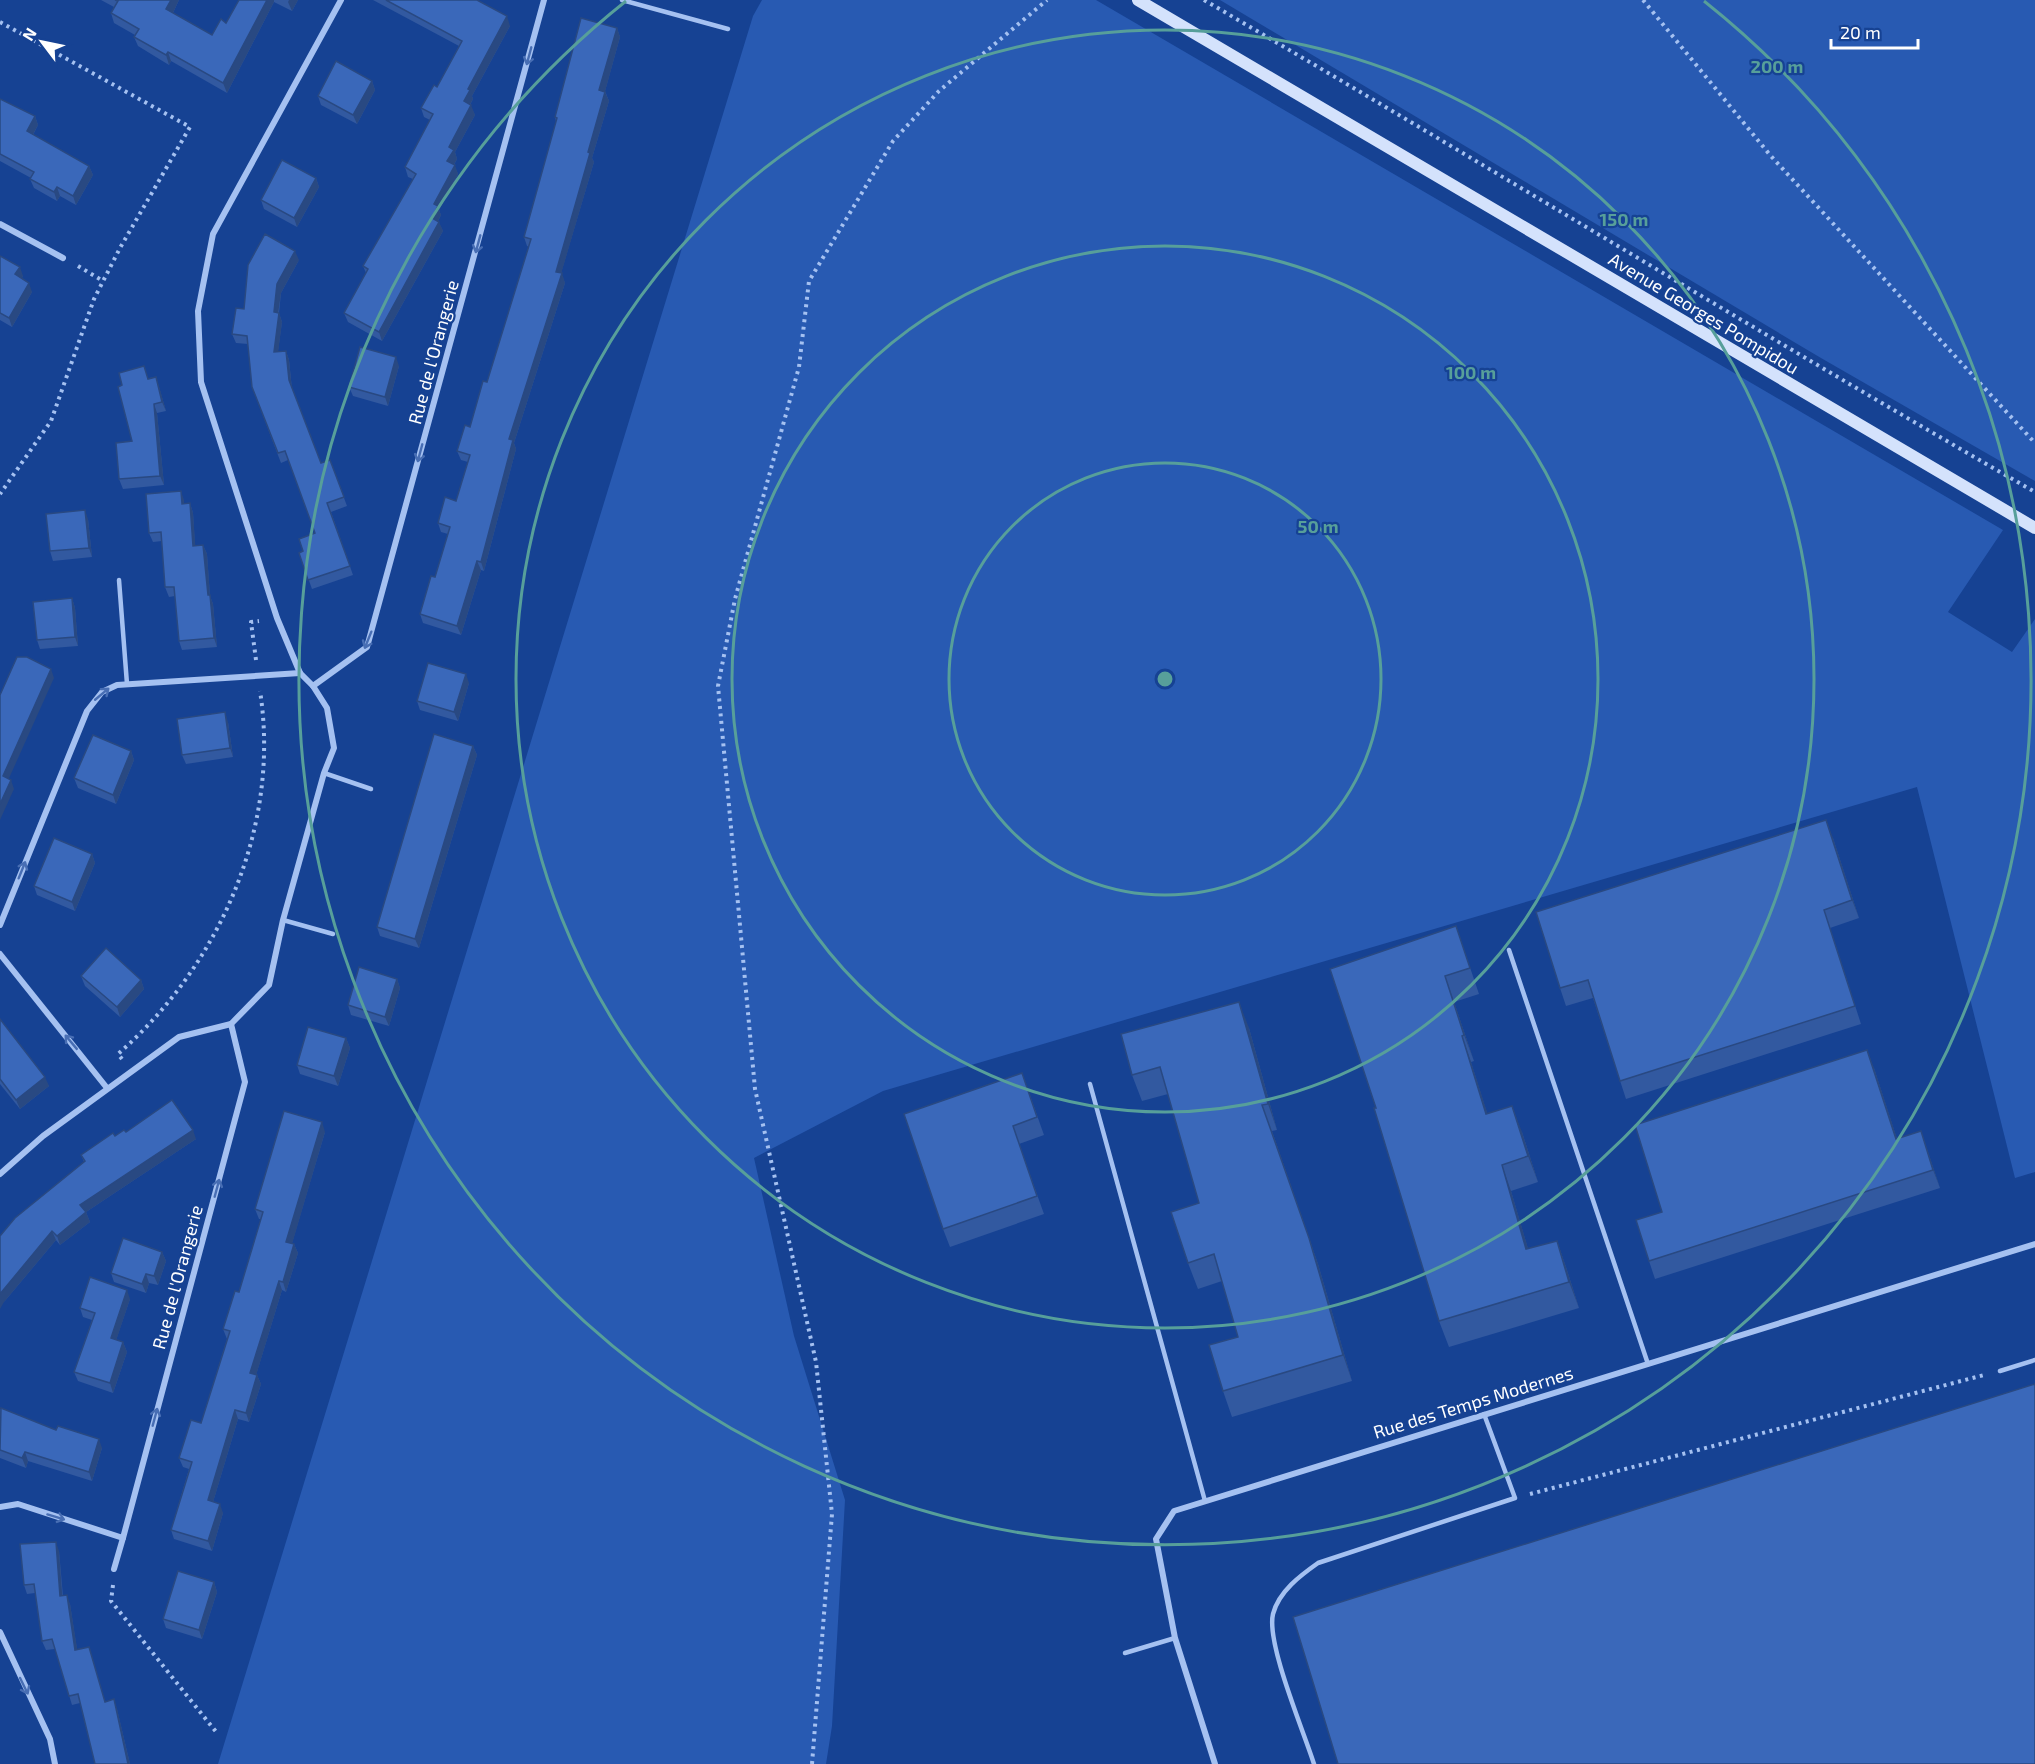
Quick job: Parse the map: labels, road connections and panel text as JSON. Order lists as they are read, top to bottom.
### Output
{
  "streets": {
    "main road": ["Avenue Georges Pompidou"],
    "street": ["Rue de l'Orangerie", "Rue des Temps Modernes"]
  },
  "scale_bar": "20 m",
  "north": "top left",
  "rings": [
    "200 m",
    "150 m",
    "100 m",
    "50 m"
  ]
}
